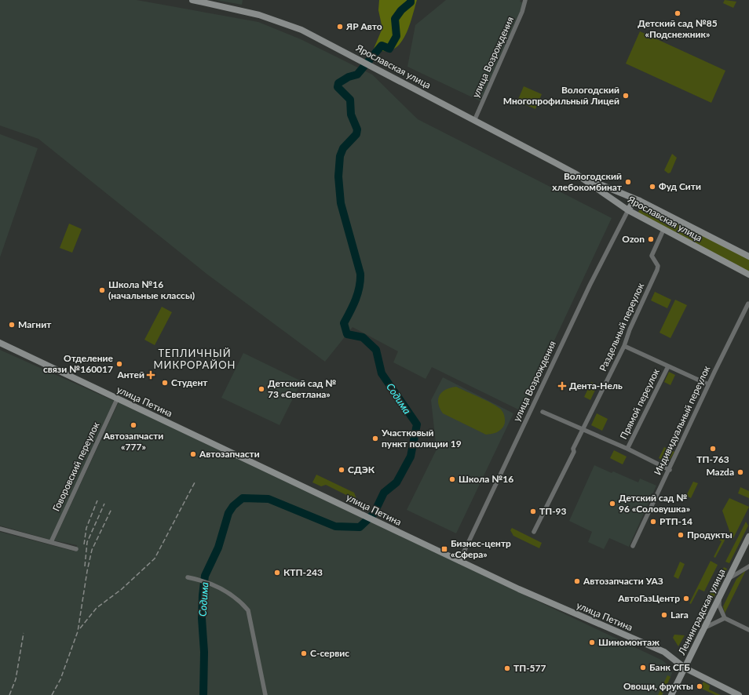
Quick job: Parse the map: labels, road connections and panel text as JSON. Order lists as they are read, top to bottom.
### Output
{
  "streets": {
    "street": [
      "улица Возрождения",
      "Ярославская улица",
      "Раздельный переулок",
      "улица Петина",
      "Прямой переулок",
      "Индивидуальный переулок",
      "Говоровский переулок",
      "Ленинградская улица"
    ]
  },
  "crossings": [
    ["улица Возрождения", "Ярославская улица"],
    ["улица Возрождения", "улица Петина"],
    ["Ярославская улица", "Раздельный переулок"],
    ["улица Петина", "Говоровский переулок"],
    ["улица Петина", "Ленинградская улица"]
  ],
  "districts": ["ТЕПЛИЧНЫЙ МИКРОРАЙОН"],
  "water": ["Содима"],
  "places": {
    "other": [
      "Детский сад №85 «Подснежник»",
      "ЯР Авто",
      "Вологодский Многопрофильный Лицей",
      "Вологодский хлебокомбинат",
      "Фуд Сити",
      "Ozon",
      "Школа №16 (начальные классы)",
      "Магнит",
      "Отделение связи №160017",
      "Студент",
      "Детский сад № 73 «Светлана»",
      "Автозапчасти «777»",
      "Участковый пункт полиции 19",
      "ТП-763",
      "Автозапчасти",
      "СДЭК",
      "Mazda",
      "Школа №16",
      "Детский сад № 96 «Соловушка»",
      "ТП-93",
      "РТП-14",
      "Продукты",
      "КТП-243",
      "Автозапчасти УАЗ",
      "АвтоГазЦентр",
      "Lara",
      "Шиномонтаж",
      "С-сервис",
      "Банк СГБ",
      "ТП-577",
      "Овощи, фрукты"
    ],
    "health": ["Антей", "Дента-Нель"],
    "transit": ["Бизнес-центр «Сфера»"]
  }
}
